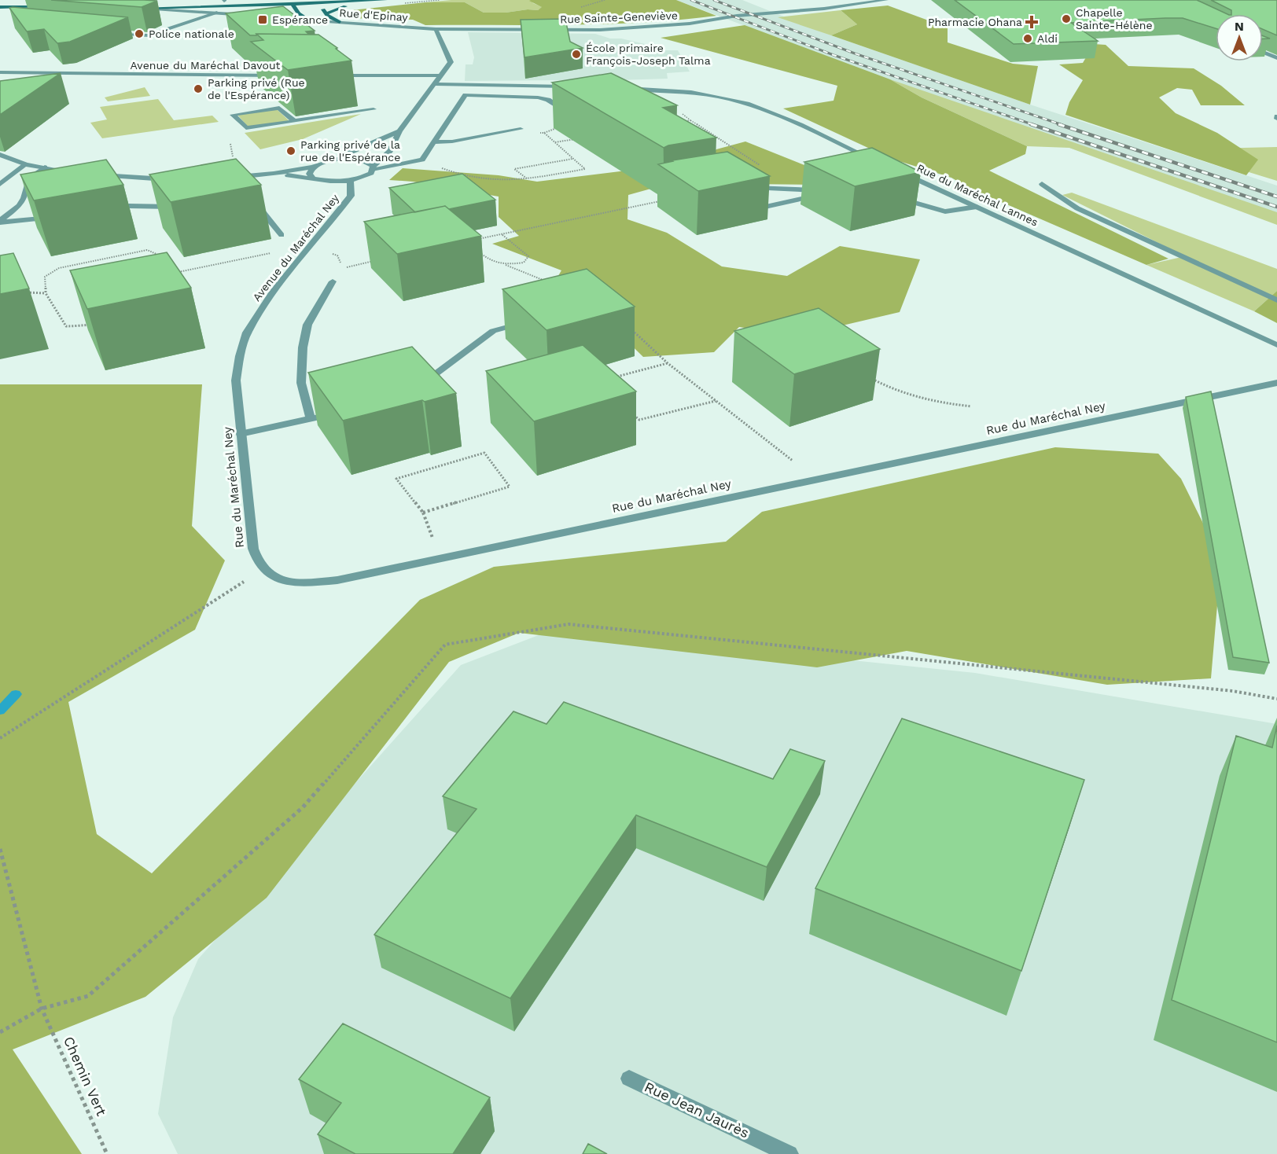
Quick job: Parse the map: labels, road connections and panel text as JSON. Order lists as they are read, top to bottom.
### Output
{
  "streets": {
    "street": [
      "Rue d'Epinay",
      "Rue Sainte-Geneviève",
      "Avenue du Maréchal Davout",
      "Rue du Maréchal Lannes",
      "Avenue du Maréchal Ney",
      "Rue du Maréchal Ney",
      "Rue Jean Jaurès"
    ],
    "path": ["Chemin Vert"]
  },
  "crossings": [
    ["Rue d'Epinay", "Rue Sainte-Geneviève"],
    ["Avenue du Maréchal Ney", "Rue du Maréchal Ney"]
  ],
  "places": {
    "other": [
      "Chapelle Sainte-Hélène",
      "Police nationale",
      "Aldi",
      "École primaire François-Joseph Talma",
      "Parking privé (Rue de l'Espérance)",
      "Parking privé de la rue de l'Espérance"
    ],
    "transit": ["Espérance"],
    "health": ["Pharmacie Ohana"]
  },
  "north": "top"
}
